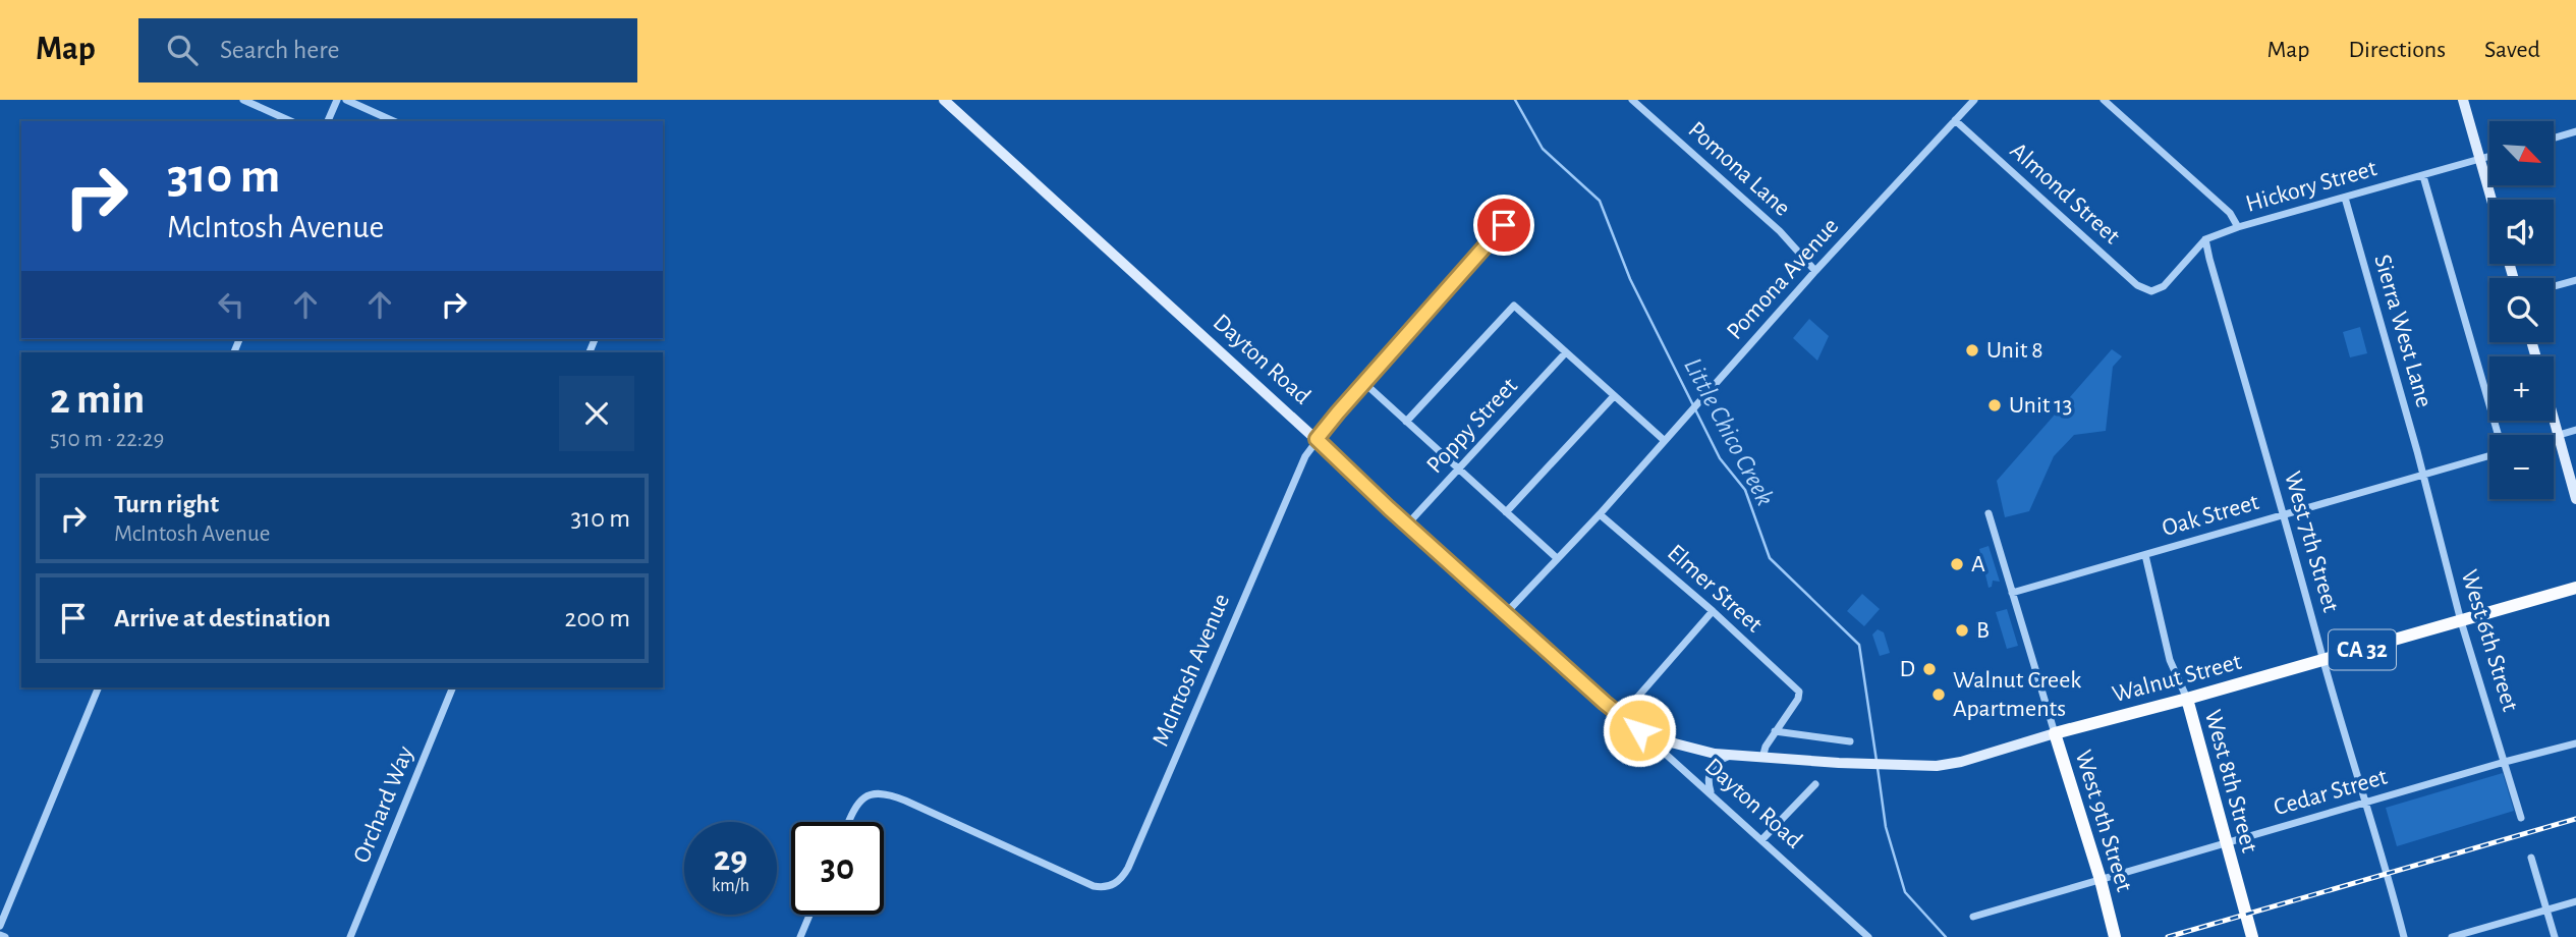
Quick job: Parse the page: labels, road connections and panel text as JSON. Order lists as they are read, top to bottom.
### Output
{
  "streets": {
    "main road": [
      "CA 32",
      "Walnut Street",
      "West 8th Street",
      "West 9th Street"
    ],
    "street": [
      "Pomona Lane",
      "Hickory Street",
      "Almond Street",
      "Pomona Avenue",
      "Sierra West Lane",
      "Dayton Road",
      "Poppy Street",
      "Oak Street",
      "West 7th Street",
      "Elmer Street",
      "West 6th Street",
      "McIntosh Avenue",
      "Cedar Street",
      "Orchard Way"
    ]
  },
  "crossings": [
    ["Pomona Lane", "Pomona Avenue"],
    ["Hickory Street", "Almond Street"],
    ["Hickory Street", "Sierra West Lane"],
    ["Hickory Street", "West 7th Street"],
    ["Almond Street", "Pomona Avenue"],
    ["Pomona Avenue", "Dayton Road"],
    ["Pomona Avenue", "Elmer Street"],
    ["Sierra West Lane", "Oak Street"],
    ["Sierra West Lane", "West 6th Street"],
    ["Dayton Road", "Poppy Street"],
    ["Dayton Road", "McIntosh Avenue"],
    ["Dayton Road", "Walnut Street"],
    ["Oak Street", "West 7th Street"],
    ["Oak Street", "West 6th Street"],
    ["Oak Street", "West 8th Street"],
    ["Oak Street", "West 9th Street"],
    ["West 7th Street", "Walnut Street"],
    ["West 7th Street", "Cedar Street"],
    ["West 6th Street", "Walnut Street"],
    ["West 6th Street", "Cedar Street"],
    ["Walnut Street", "West 8th Street"],
    ["Walnut Street", "West 9th Street"],
    ["West 8th Street", "Cedar Street"],
    ["Cedar Street", "West 9th Street"]
  ],
  "water": ["Little Chico Creek"],
  "places": [
    "Unit 8",
    "Unit 13",
    "A",
    "B",
    "D",
    "Walnut Creek Apartments"
  ],
  "north": "bottom right",
  "page": {
    "header": "Map",
    "search": "Search here",
    "nav": ["Map", "Directions", "Saved"],
    "map_buttons": ["+", "−"],
    "turn": ["310 m", "McIntosh Avenue"],
    "heading": ["2 min", "510 m · 22:29"],
    "list": [
      {
        "name": "Turn right",
        "note": "McIntosh Avenue",
        "value": "310 m"
      },
      {
        "name": "Arrive at destination",
        "value": "200 m"
      }
    ],
    "speed": "29 km/h",
    "limit": "30"
  }
}
